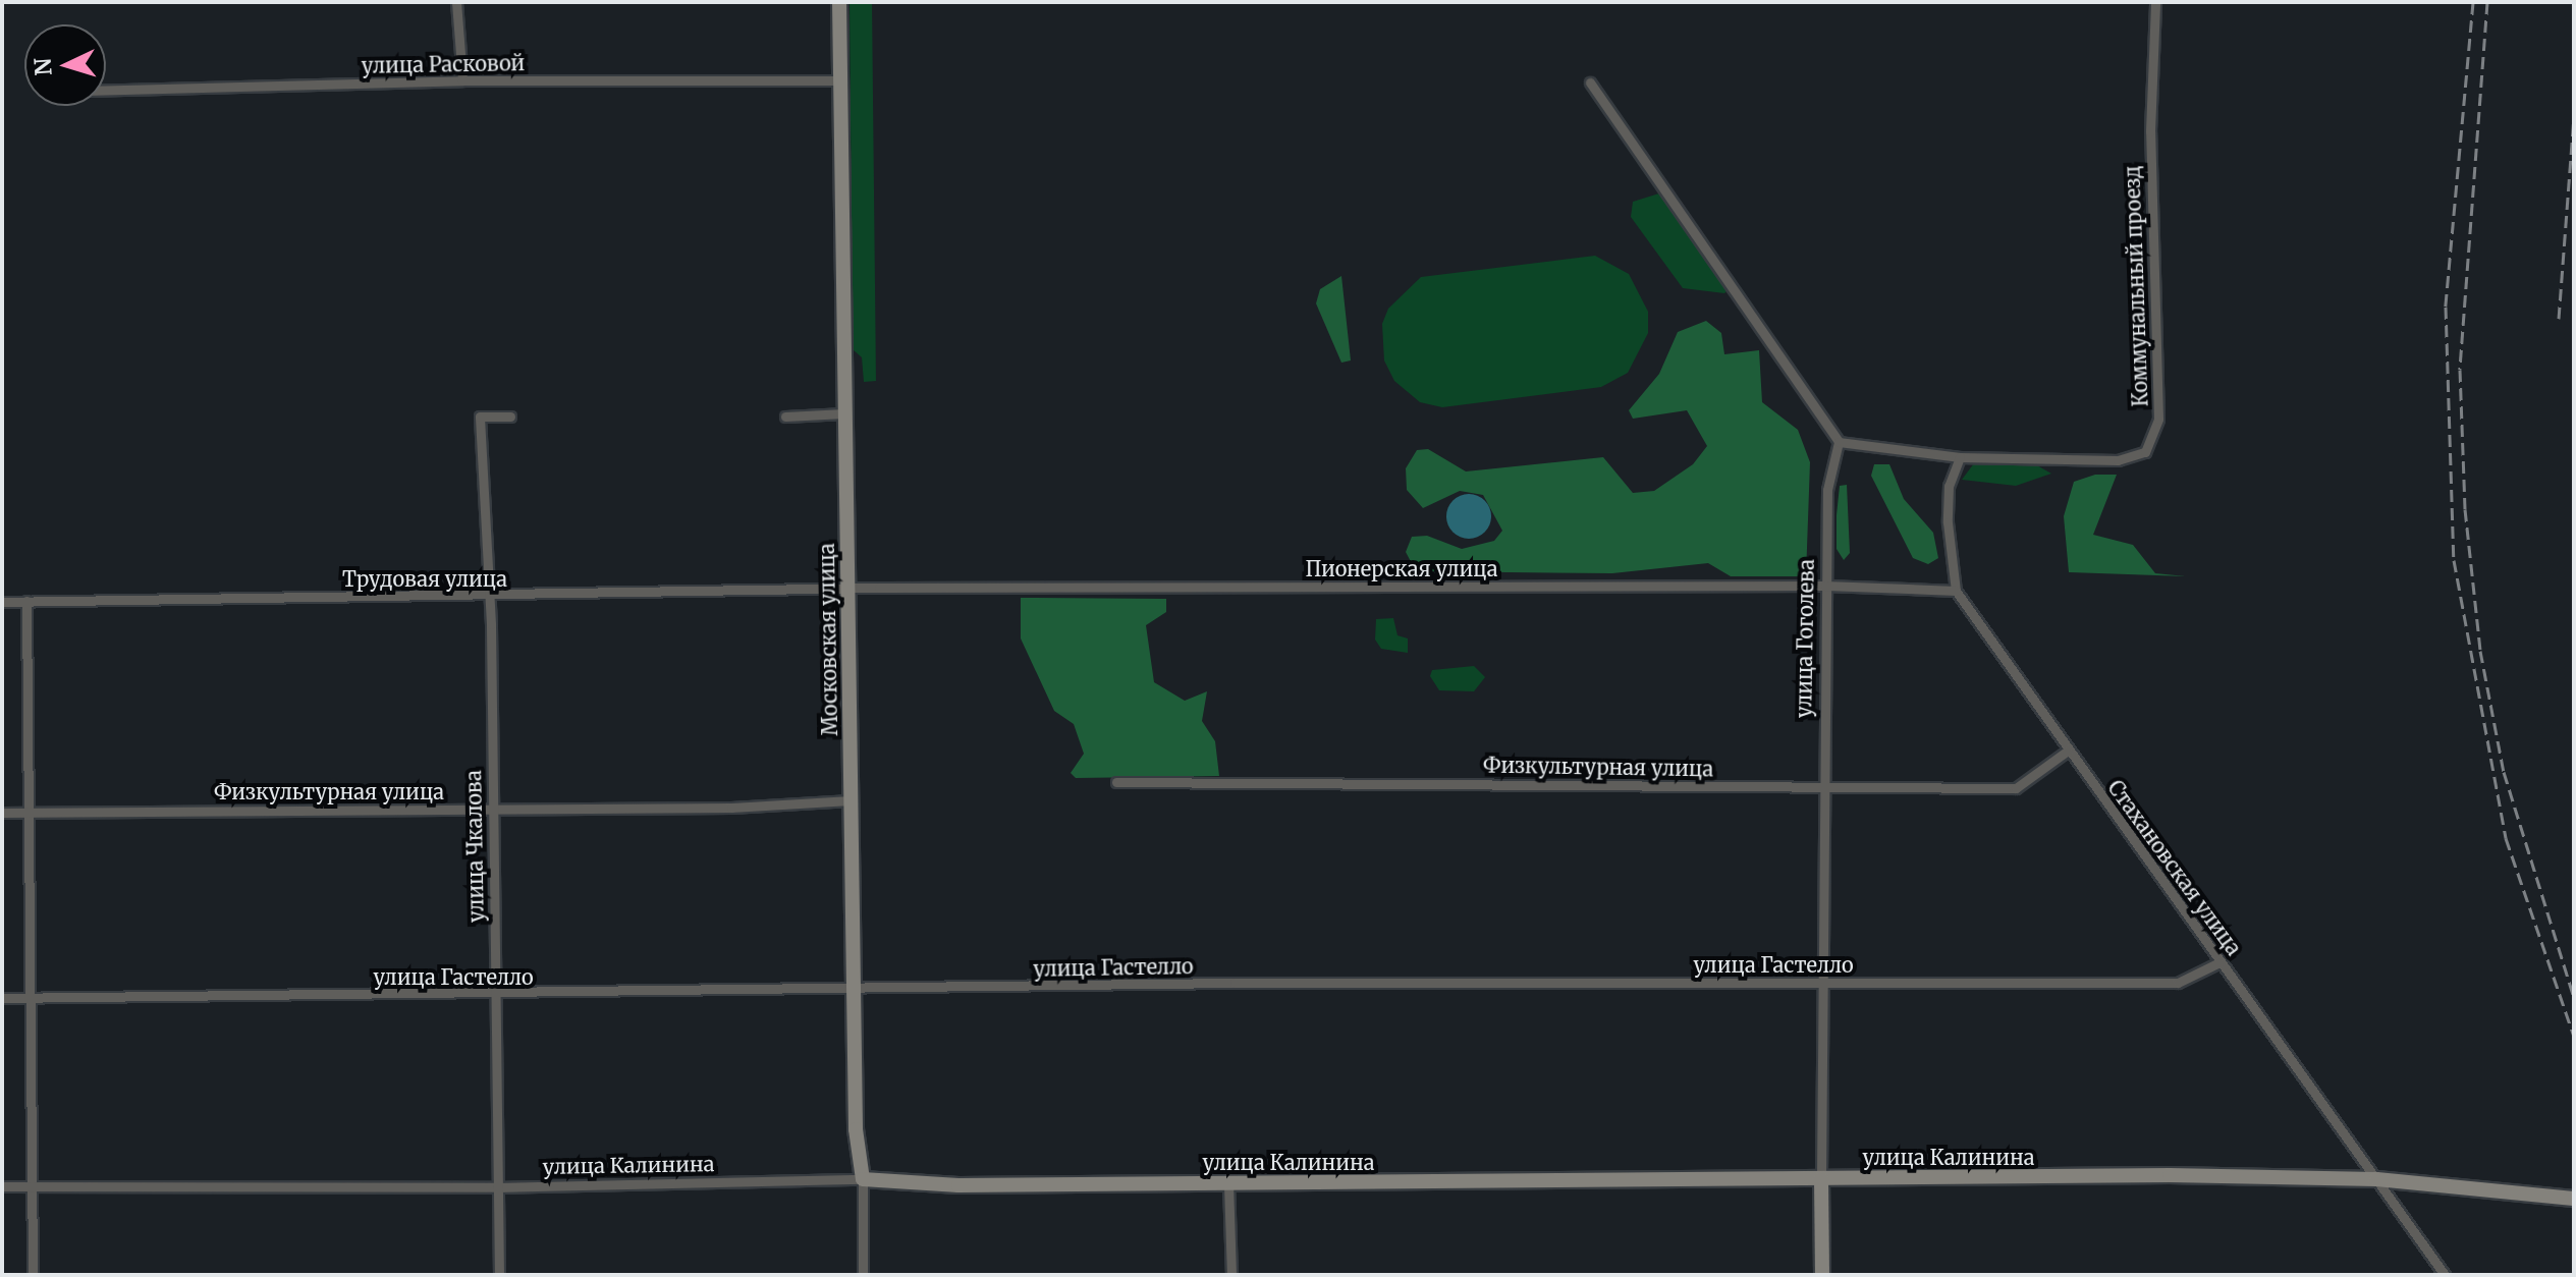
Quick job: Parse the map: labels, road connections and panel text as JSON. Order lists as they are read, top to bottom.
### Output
{
  "streets": {
    "main road": ["улица Гоголева", "Московская улица", "улица Калинина"],
    "street": [
      "улица Расковой",
      "Коммунальный проезд",
      "Пионерская улица",
      "Трудовая улица",
      "Физкультурная улица",
      "улица Чкалова",
      "Стахановская улица",
      "улица Гастелло"
    ]
  },
  "crossings": [
    ["улица Расковой", "Московская улица"],
    ["Коммунальный проезд", "улица Гоголева"],
    ["Коммунальный проезд", "Стахановская улица"],
    ["Пионерская улица", "Трудовая улица"],
    ["Пионерская улица", "улица Гоголева"],
    ["Пионерская улица", "Московская улица"],
    ["Пионерская улица", "Стахановская улица"],
    ["Трудовая улица", "Московская улица"],
    ["Трудовая улица", "улица Чкалова"],
    ["улица Гоголева", "Физкультурная улица"],
    ["улица Гоголева", "улица Гастелло"],
    ["улица Гоголева", "улица Калинина"],
    ["Московская улица", "Физкультурная улица"],
    ["Московская улица", "улица Гастелло"],
    ["Московская улица", "улица Калинина"],
    ["Физкультурная улица", "улица Чкалова"],
    ["Физкультурная улица", "Стахановская улица"],
    ["улица Чкалова", "улица Гастелло"],
    ["улица Чкалова", "улица Калинина"],
    ["Стахановская улица", "улица Гастелло"],
    ["Стахановская улица", "улица Калинина"]
  ],
  "north": "left"
}
